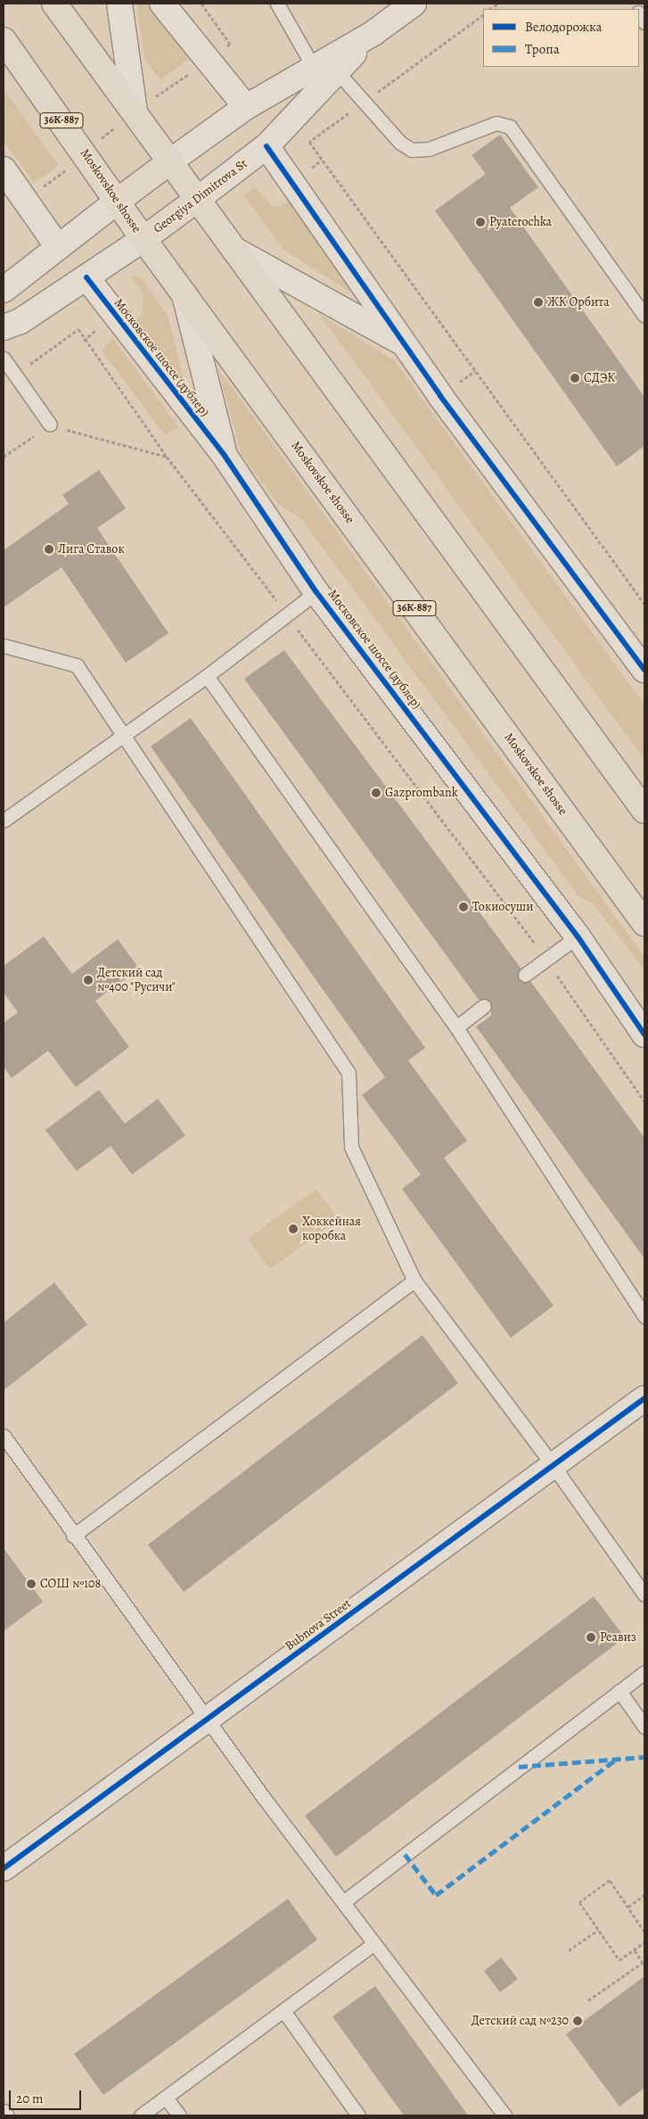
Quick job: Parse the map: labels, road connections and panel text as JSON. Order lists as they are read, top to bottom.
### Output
{
  "streets": {
    "main road": ["36К-887", "Moskovskoe shosse", "Georgiya Dimitrova St"],
    "street": ["Московское шоссе (дублер)", "Bubnova Street"]
  },
  "crossings": [
    ["Moskovskoe shosse", "Georgiya Dimitrova St"],
    ["Georgiya Dimitrova St", "Московское шоссе (дублер)"]
  ],
  "places": [
    "Pyaterochka",
    "ЖК Орбита",
    "СДЭК",
    "Лига Ставок",
    "Gazprombank",
    "Токиосуши",
    "Детский сад №400 \"Русичи\"",
    "Хоккейная коробка",
    "СОШ №108",
    "Реавиз",
    "Детский сад №230"
  ],
  "legend": ["Велодорожка", "Тропа"],
  "scale_bar": "20 m"
}
